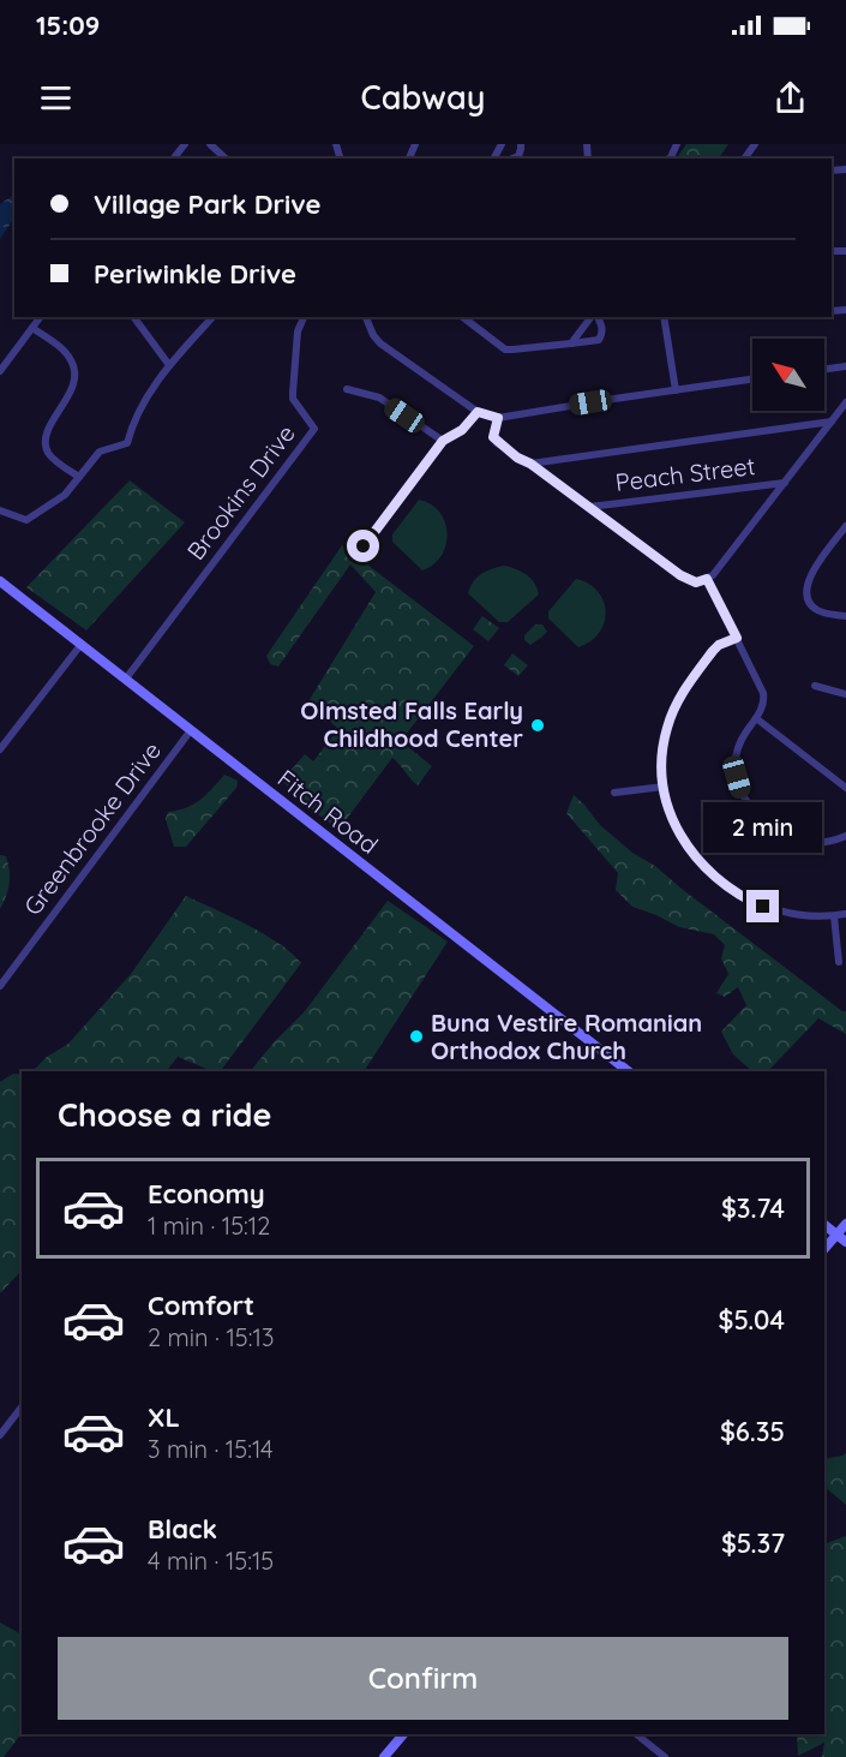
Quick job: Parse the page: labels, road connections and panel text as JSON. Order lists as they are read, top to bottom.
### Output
{
  "streets": {
    "street": [
      "Peach Street",
      "Brookins Drive",
      "Fitch Road",
      "Greenbrooke Drive"
    ]
  },
  "crossings": [
    ["Brookins Drive", "Fitch Road"],
    ["Fitch Road", "Greenbrooke Drive"]
  ],
  "places": ["Olmsted Falls Early Childhood Center", "Buna Vestire Romanian Orthodox Church"],
  "north": "top left",
  "page": {
    "status": "15:09",
    "header": "Cabway",
    "banner": ["Village Park Drive", "Periwinkle Drive"],
    "bubble": "2 min",
    "heading": "Choose a ride",
    "list": [
      {
        "name": "Economy",
        "note": "1 min · 15:12",
        "value": "$3.74"
      },
      {
        "name": "Comfort",
        "note": "2 min · 15:13",
        "value": "$5.04"
      },
      {
        "name": "XL",
        "note": "3 min · 15:14",
        "value": "$6.35"
      },
      {
        "name": "Black",
        "note": "4 min · 15:15",
        "value": "$5.37"
      }
    ],
    "buttons": "Confirm"
  }
}
